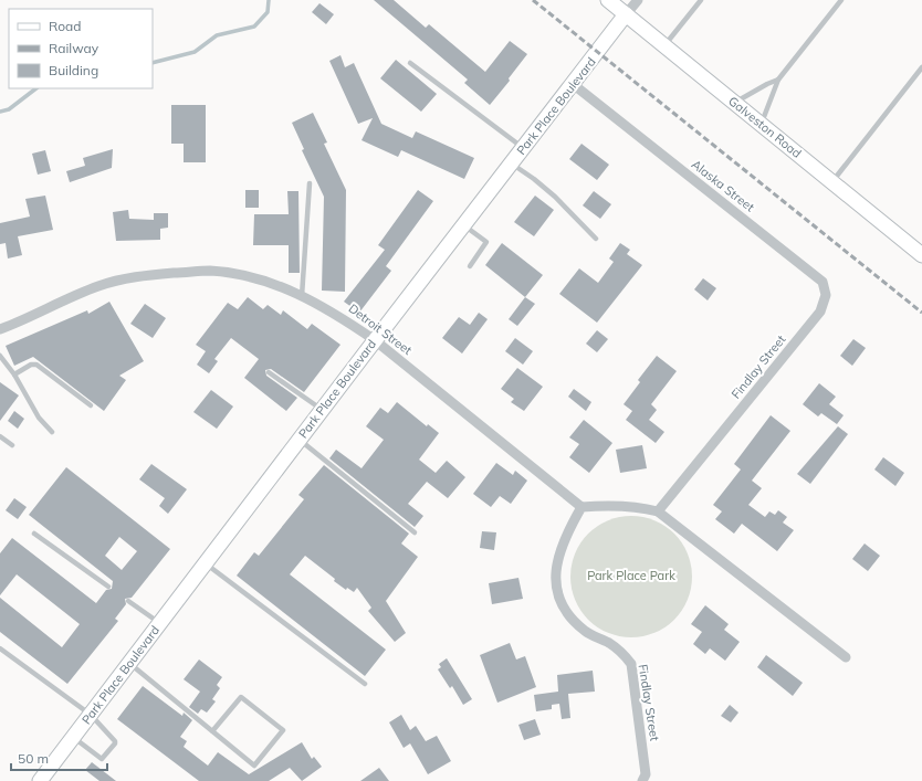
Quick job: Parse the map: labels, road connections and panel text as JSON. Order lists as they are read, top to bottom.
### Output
{
  "streets": {
    "street": [
      "Park Place Boulevard",
      "Galveston Road",
      "Alaska Street",
      "Detroit Street",
      "Findlay Street"
    ]
  },
  "crossings": [
    ["Park Place Boulevard", "Galveston Road"],
    ["Park Place Boulevard", "Alaska Street"],
    ["Park Place Boulevard", "Detroit Street"],
    ["Alaska Street", "Findlay Street"],
    ["Detroit Street", "Findlay Street"]
  ],
  "parks": ["Park Place Park"],
  "legend": ["Road", "Railway", "Building"],
  "scale_bar": "50 m"
}
